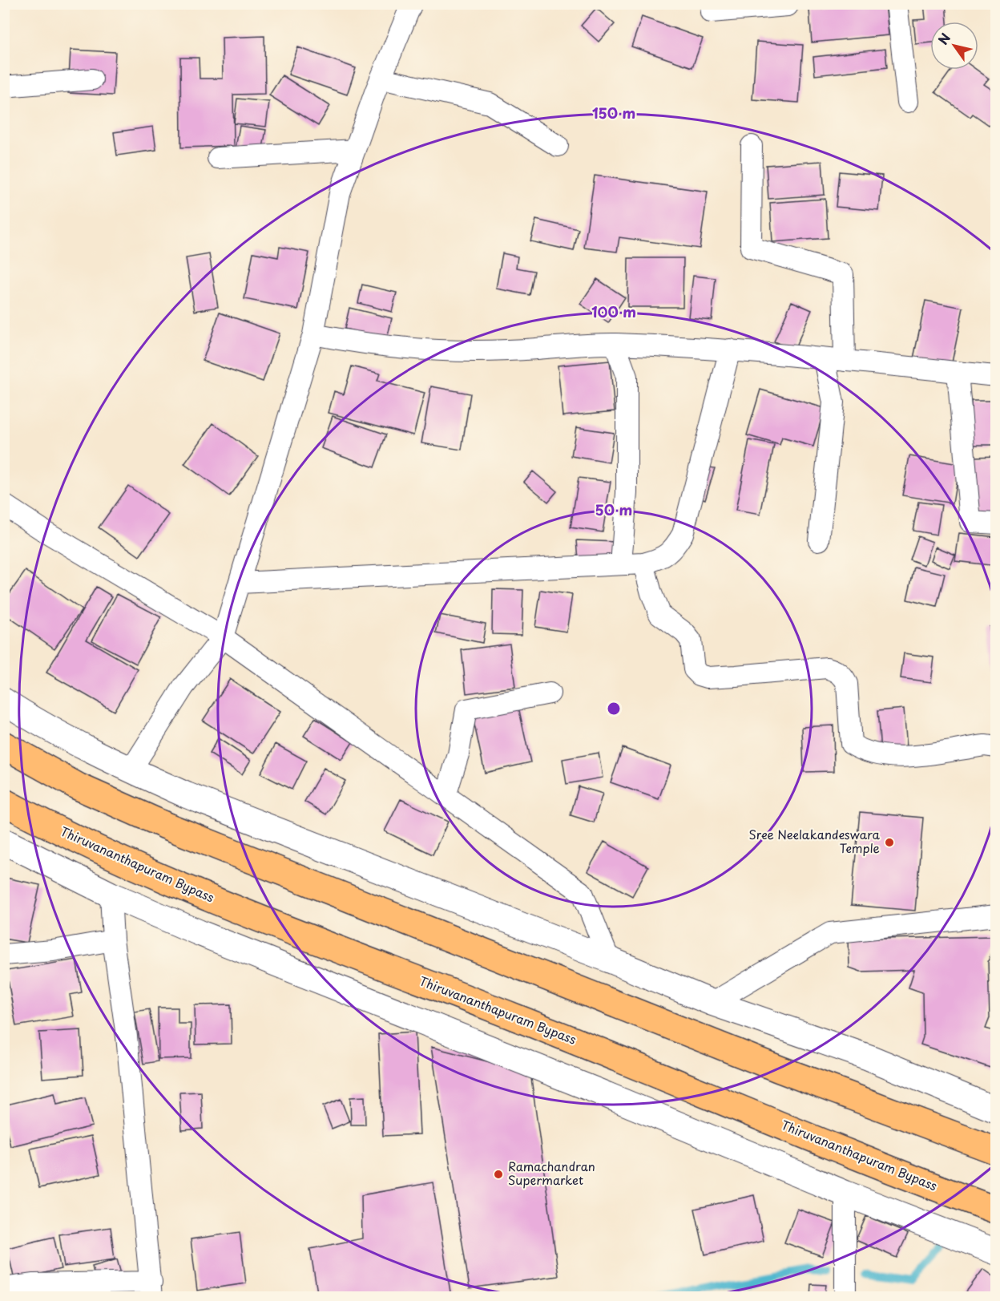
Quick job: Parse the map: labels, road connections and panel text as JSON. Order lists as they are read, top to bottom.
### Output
{
  "streets": {
    "highway": ["Thiruvananthapuram Bypass"]
  },
  "places": ["Sree Neelakandeswara Temple", "Ramachandran Supermarket"],
  "north": "top left",
  "rings": ["150 m", "100 m", "50 m"]
}
